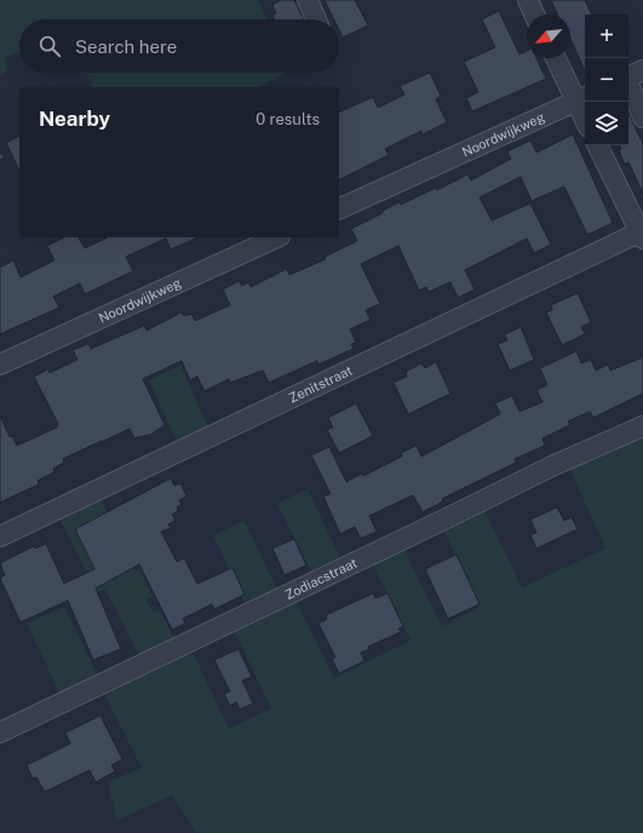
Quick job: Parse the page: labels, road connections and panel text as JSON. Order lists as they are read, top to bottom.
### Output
{
  "streets": {
    "street": ["Noordwijkweg", "Zenitstraat", "Zodiacstraat"]
  },
  "north": "bottom left",
  "page": {
    "map_buttons": ["+", "−"],
    "search": "Search here",
    "heading": ["Nearby", "0 results"]
  }
}
